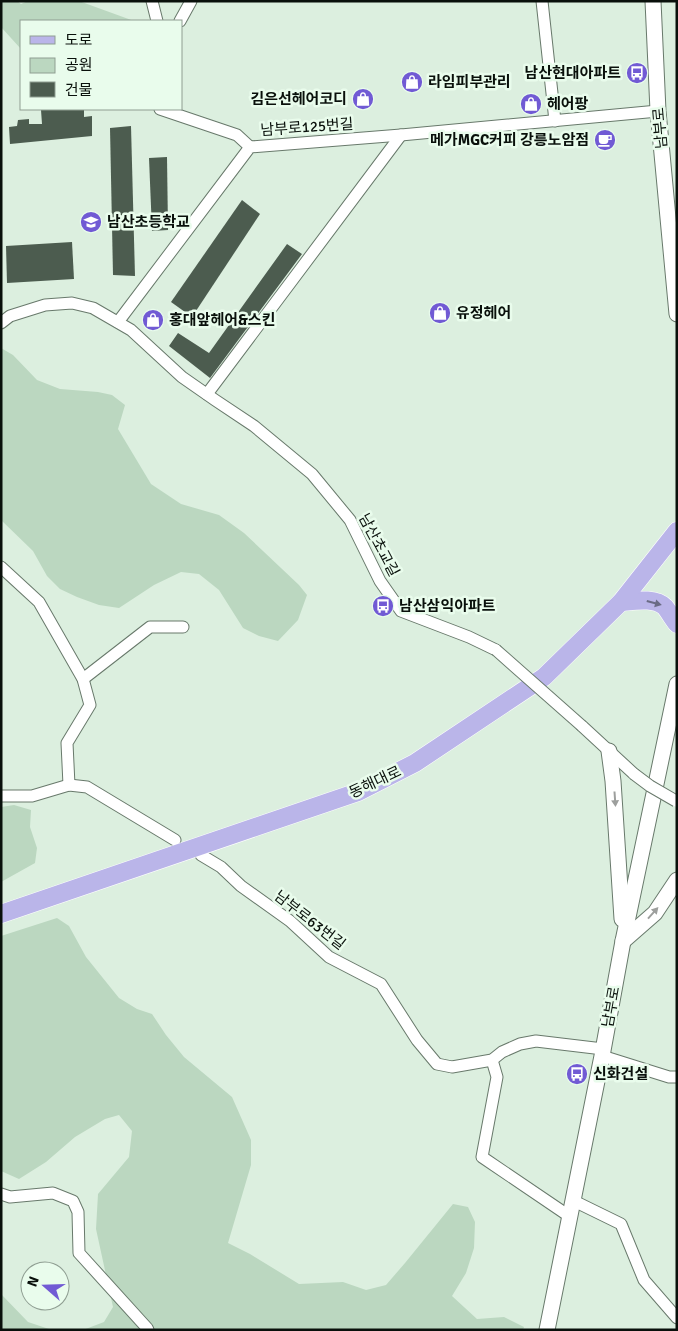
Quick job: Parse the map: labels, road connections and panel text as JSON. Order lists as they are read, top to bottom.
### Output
{
  "streets": {
    "main road": ["동해대로"],
    "street": [
      "남부로125번길",
      "남부로",
      "남산초교길",
      "남부로63번길"
    ]
  },
  "crossings": [
    ["남부로125번길", "남부로"],
    ["남부로125번길", "남산초교길"],
    ["남부로", "남부로63번길"]
  ],
  "places": {
    "bus stop": ["남산현대아파트", "남산삼익아파트", "신화건설"],
    "shop": [
      "라임피부관리",
      "김은선헤어코디",
      "헤어팡",
      "유정헤어",
      "홍대앞헤어&스킨"
    ],
    "cafe": ["메가MGC커피 강릉노암점"],
    "school or university": ["남산초등학교"]
  },
  "legend": ["도로", "공원", "건물"],
  "north": "left"
}
